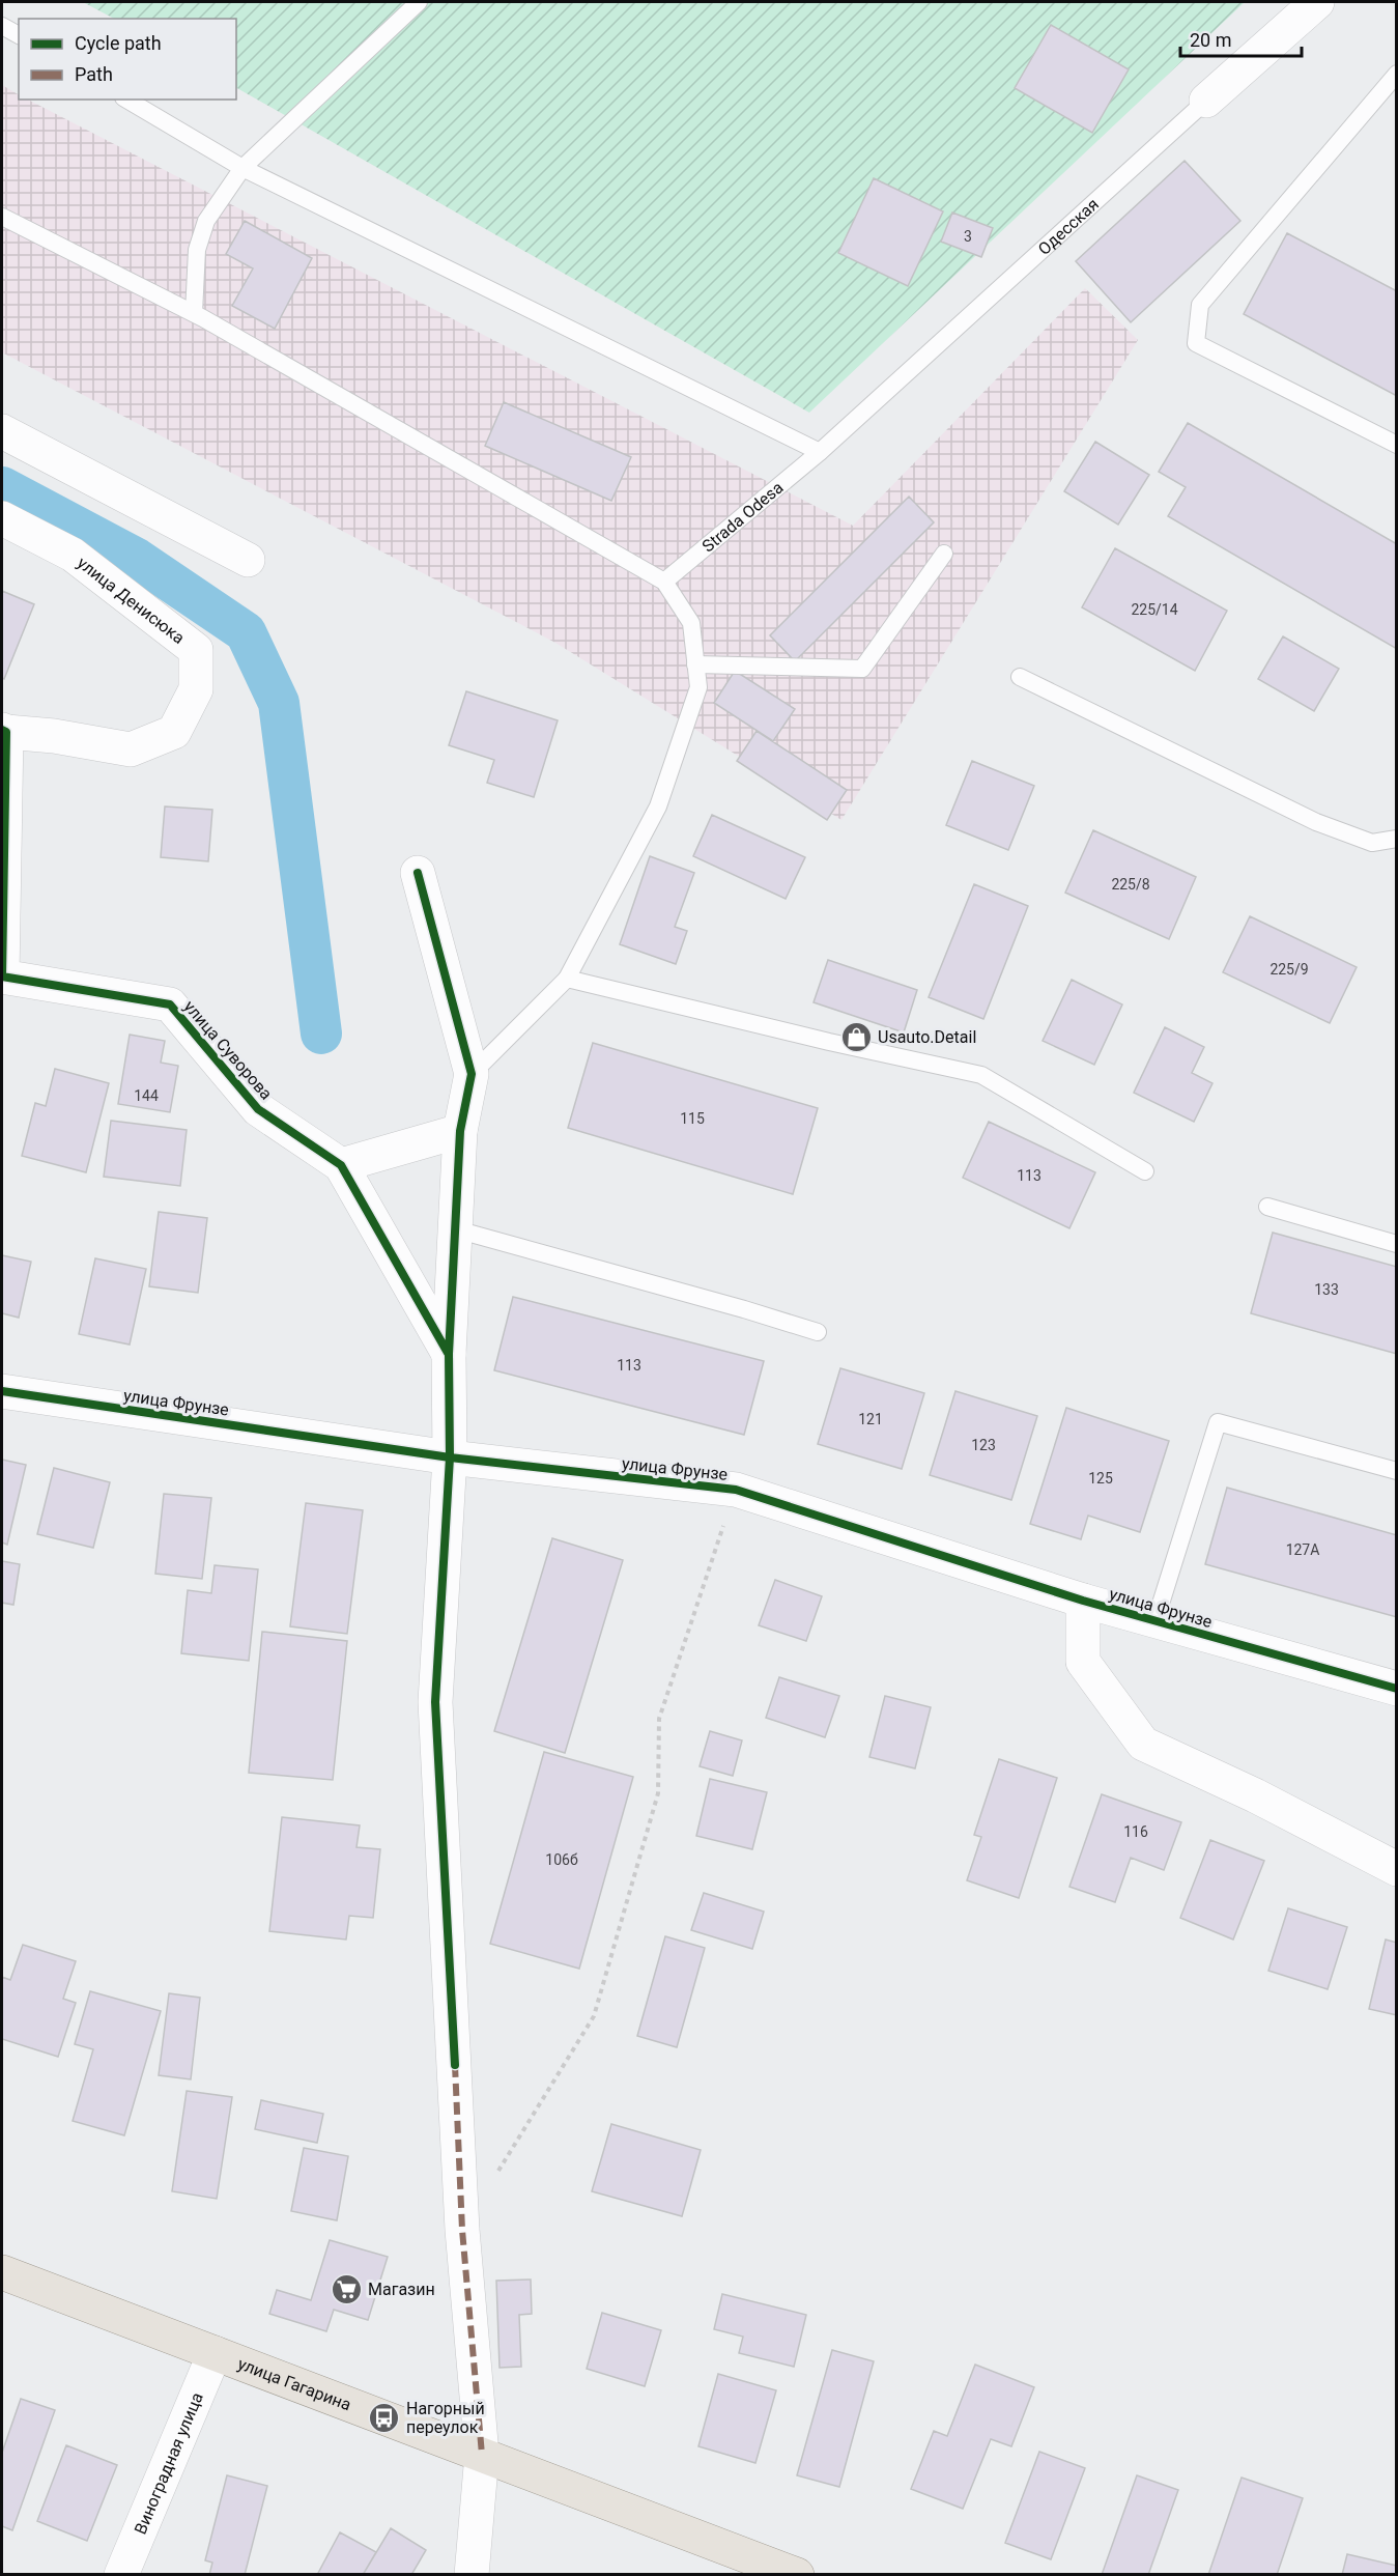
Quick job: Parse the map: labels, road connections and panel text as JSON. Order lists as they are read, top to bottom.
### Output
{
  "streets": {
    "main road": ["улица Гагарина"],
    "street": [
      "Одесская",
      "улица Денисюка",
      "улица Суворова",
      "улица Фрунзе",
      "Виноградная улица"
    ],
    "lane": ["Strada Odesa"]
  },
  "crossings": [
    ["Одесская", "Strada Odesa"],
    ["улица Денисюка", "улица Суворова"],
    ["улица Гагарина", "Виноградная улица"]
  ],
  "places": {
    "shop": ["Usauto.Detail"],
    "supermarket": ["Магазин"],
    "bus stop": ["Нагорный переулок"]
  },
  "house_numbers": [
    "3",
    "225/14",
    "225/8",
    "225/9",
    "144",
    "115",
    "113",
    "133",
    "113",
    "121",
    "123",
    "125",
    "127А",
    "116",
    "106б"
  ],
  "legend": ["Cycle path", "Path"],
  "scale_bar": "20 m"
}
